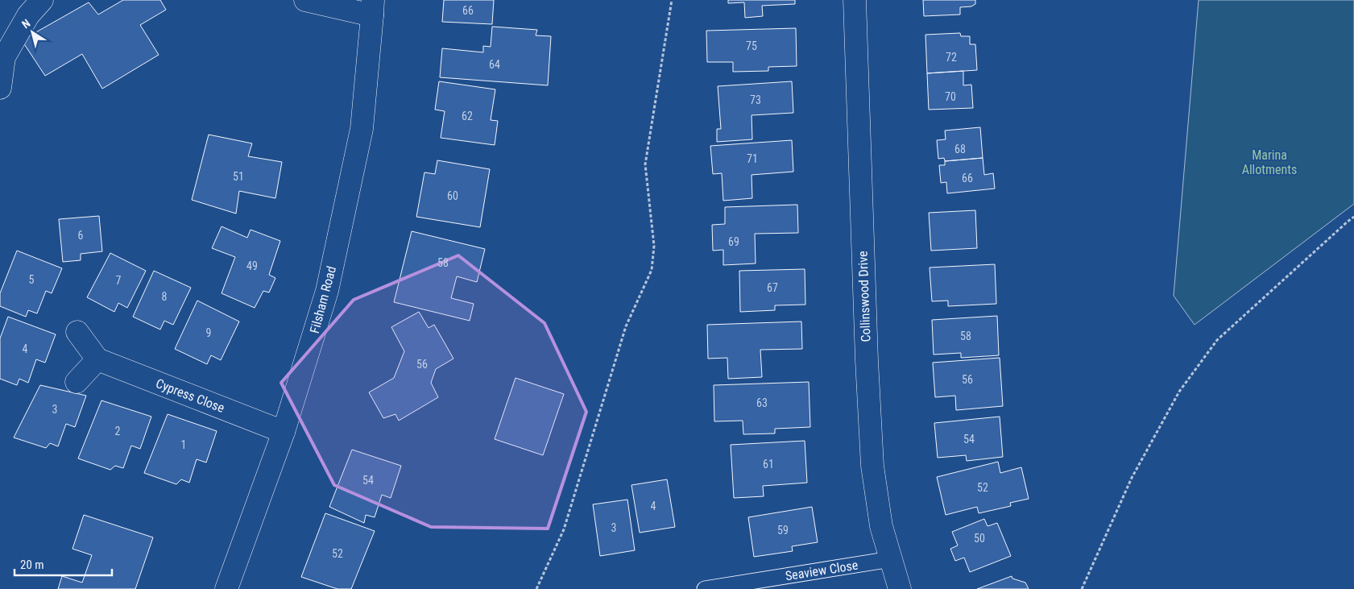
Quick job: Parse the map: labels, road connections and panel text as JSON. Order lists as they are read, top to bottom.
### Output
{
  "streets": {
    "street": ["Collinswood Drive", "Filsham Road", "Cypress Close"],
    "lane": ["Seaview Close"]
  },
  "crossings": [
    ["Collinswood Drive", "Seaview Close"],
    ["Filsham Road", "Cypress Close"]
  ],
  "parks": ["Marina Allotments"],
  "house_numbers": [
    "66",
    "75",
    "72",
    "64",
    "70",
    "73",
    "62",
    "68",
    "71",
    "51",
    "66",
    "60",
    "6",
    "69",
    "58",
    "49",
    "5",
    "7",
    "67",
    "8",
    "9",
    "58",
    "4",
    "56",
    "56",
    "63",
    "3",
    "2",
    "54",
    "1",
    "61",
    "54",
    "52",
    "4",
    "3",
    "59",
    "50",
    "52"
  ],
  "scale_bar": "20 m",
  "north": "top left"
}
